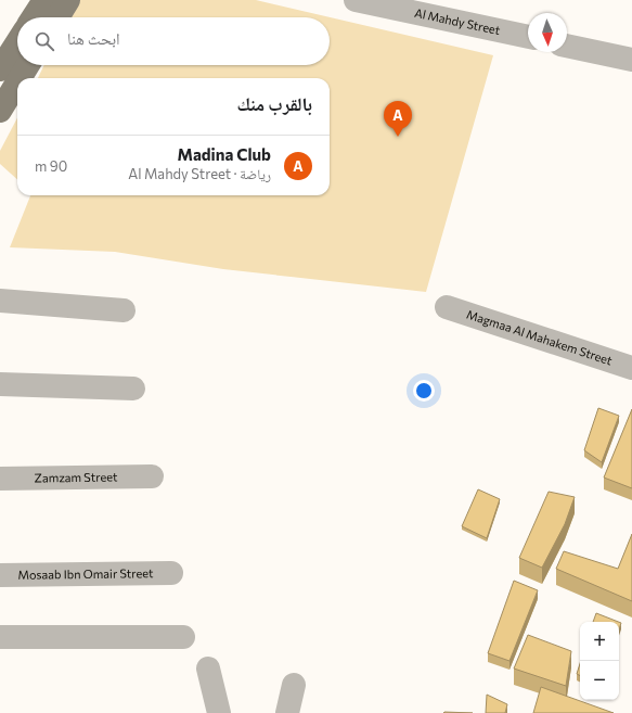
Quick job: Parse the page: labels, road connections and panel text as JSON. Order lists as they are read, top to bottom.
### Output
{
  "streets": {
    "street": [
      "Al Mahdy Street",
      "Magmaa Al Mahakem Street",
      "Zamzam Street",
      "Mosaab Ibn Omair Street"
    ]
  },
  "north": "bottom",
  "page": {
    "search": "ابحث هنا",
    "heading": "بالقرب منك",
    "pins": "A",
    "list": [
      {
        "mark": "A",
        "name": "Madina Club",
        "note": "رياضة · Al Mahdy Street",
        "value": "90 m"
      }
    ],
    "map_buttons": ["+", "−"]
  }
}
